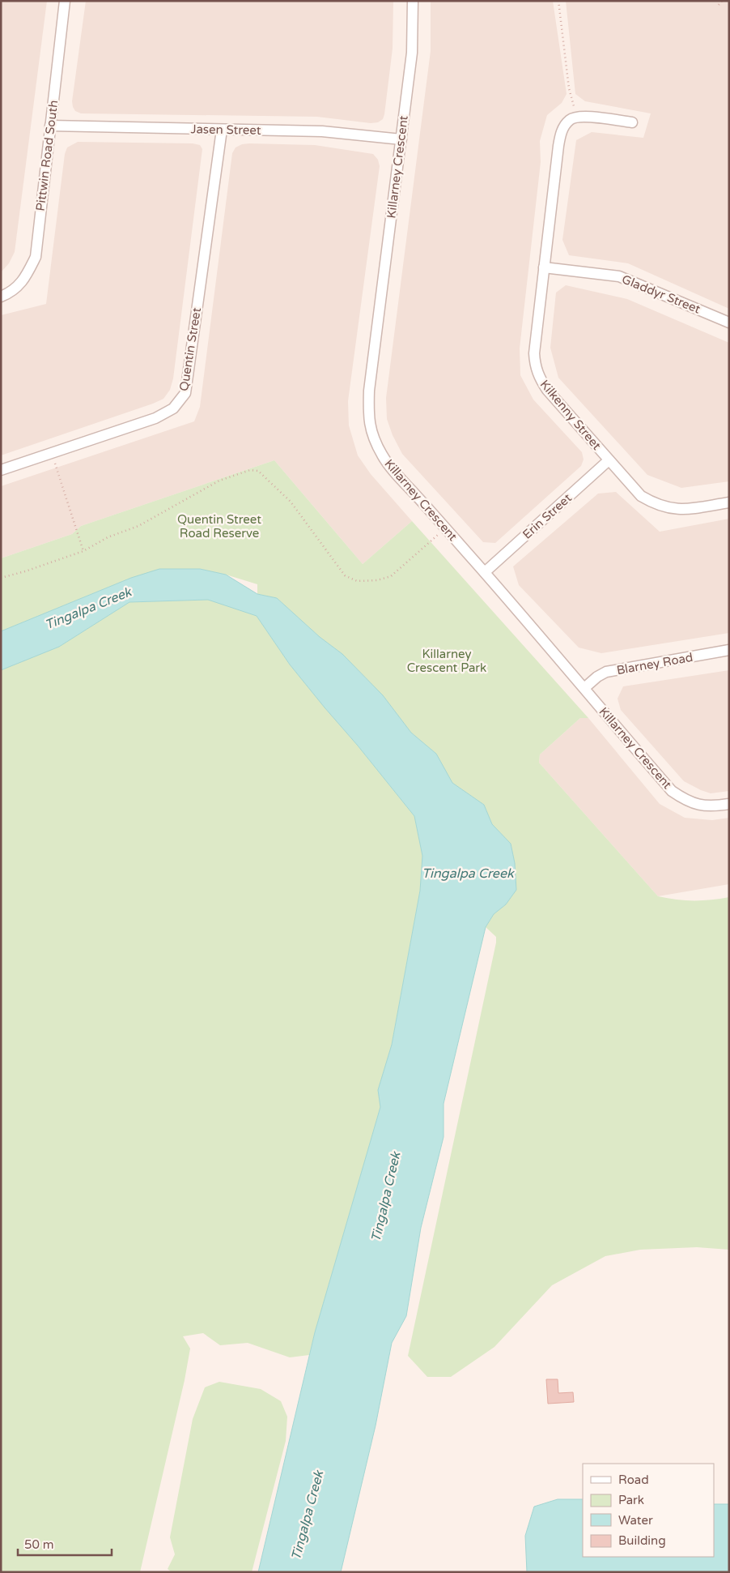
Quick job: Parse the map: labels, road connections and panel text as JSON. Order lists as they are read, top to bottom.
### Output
{
  "streets": {
    "street": [
      "Jasen Street",
      "Pittwin Road South",
      "Killarney Crescent",
      "Gladdyr Street",
      "Quentin Street",
      "Kilkenny Street",
      "Erin Street",
      "Blarney Road"
    ]
  },
  "crossings": [
    ["Jasen Street", "Pittwin Road South"],
    ["Jasen Street", "Killarney Crescent"],
    ["Jasen Street", "Quentin Street"],
    ["Killarney Crescent", "Erin Street"],
    ["Killarney Crescent", "Blarney Road"],
    ["Gladdyr Street", "Kilkenny Street"],
    ["Kilkenny Street", "Erin Street"]
  ],
  "water": ["Tingalpa Creek"],
  "parks": ["Quentin Street Road Reserve", "Killarney Crescent Park"],
  "legend": [
    "Road",
    "Park",
    "Water",
    "Building"
  ],
  "scale_bar": "50 m"
}
